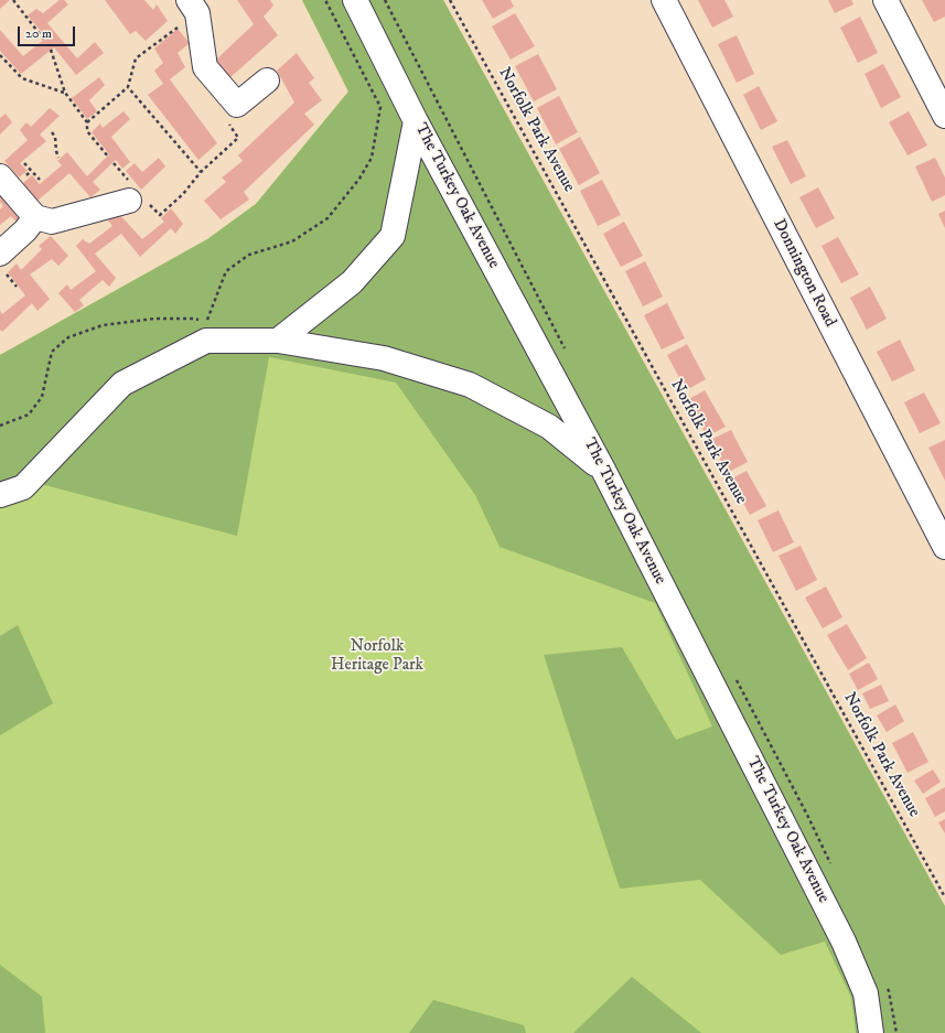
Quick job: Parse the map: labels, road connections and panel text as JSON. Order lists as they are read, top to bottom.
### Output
{
  "streets": {
    "street": ["The Turkey Oak Avenue", "Donnington Road"],
    "path": ["Norfolk Park Avenue"]
  },
  "parks": ["Norfolk Heritage Park"],
  "scale_bar": "20 m"
}
